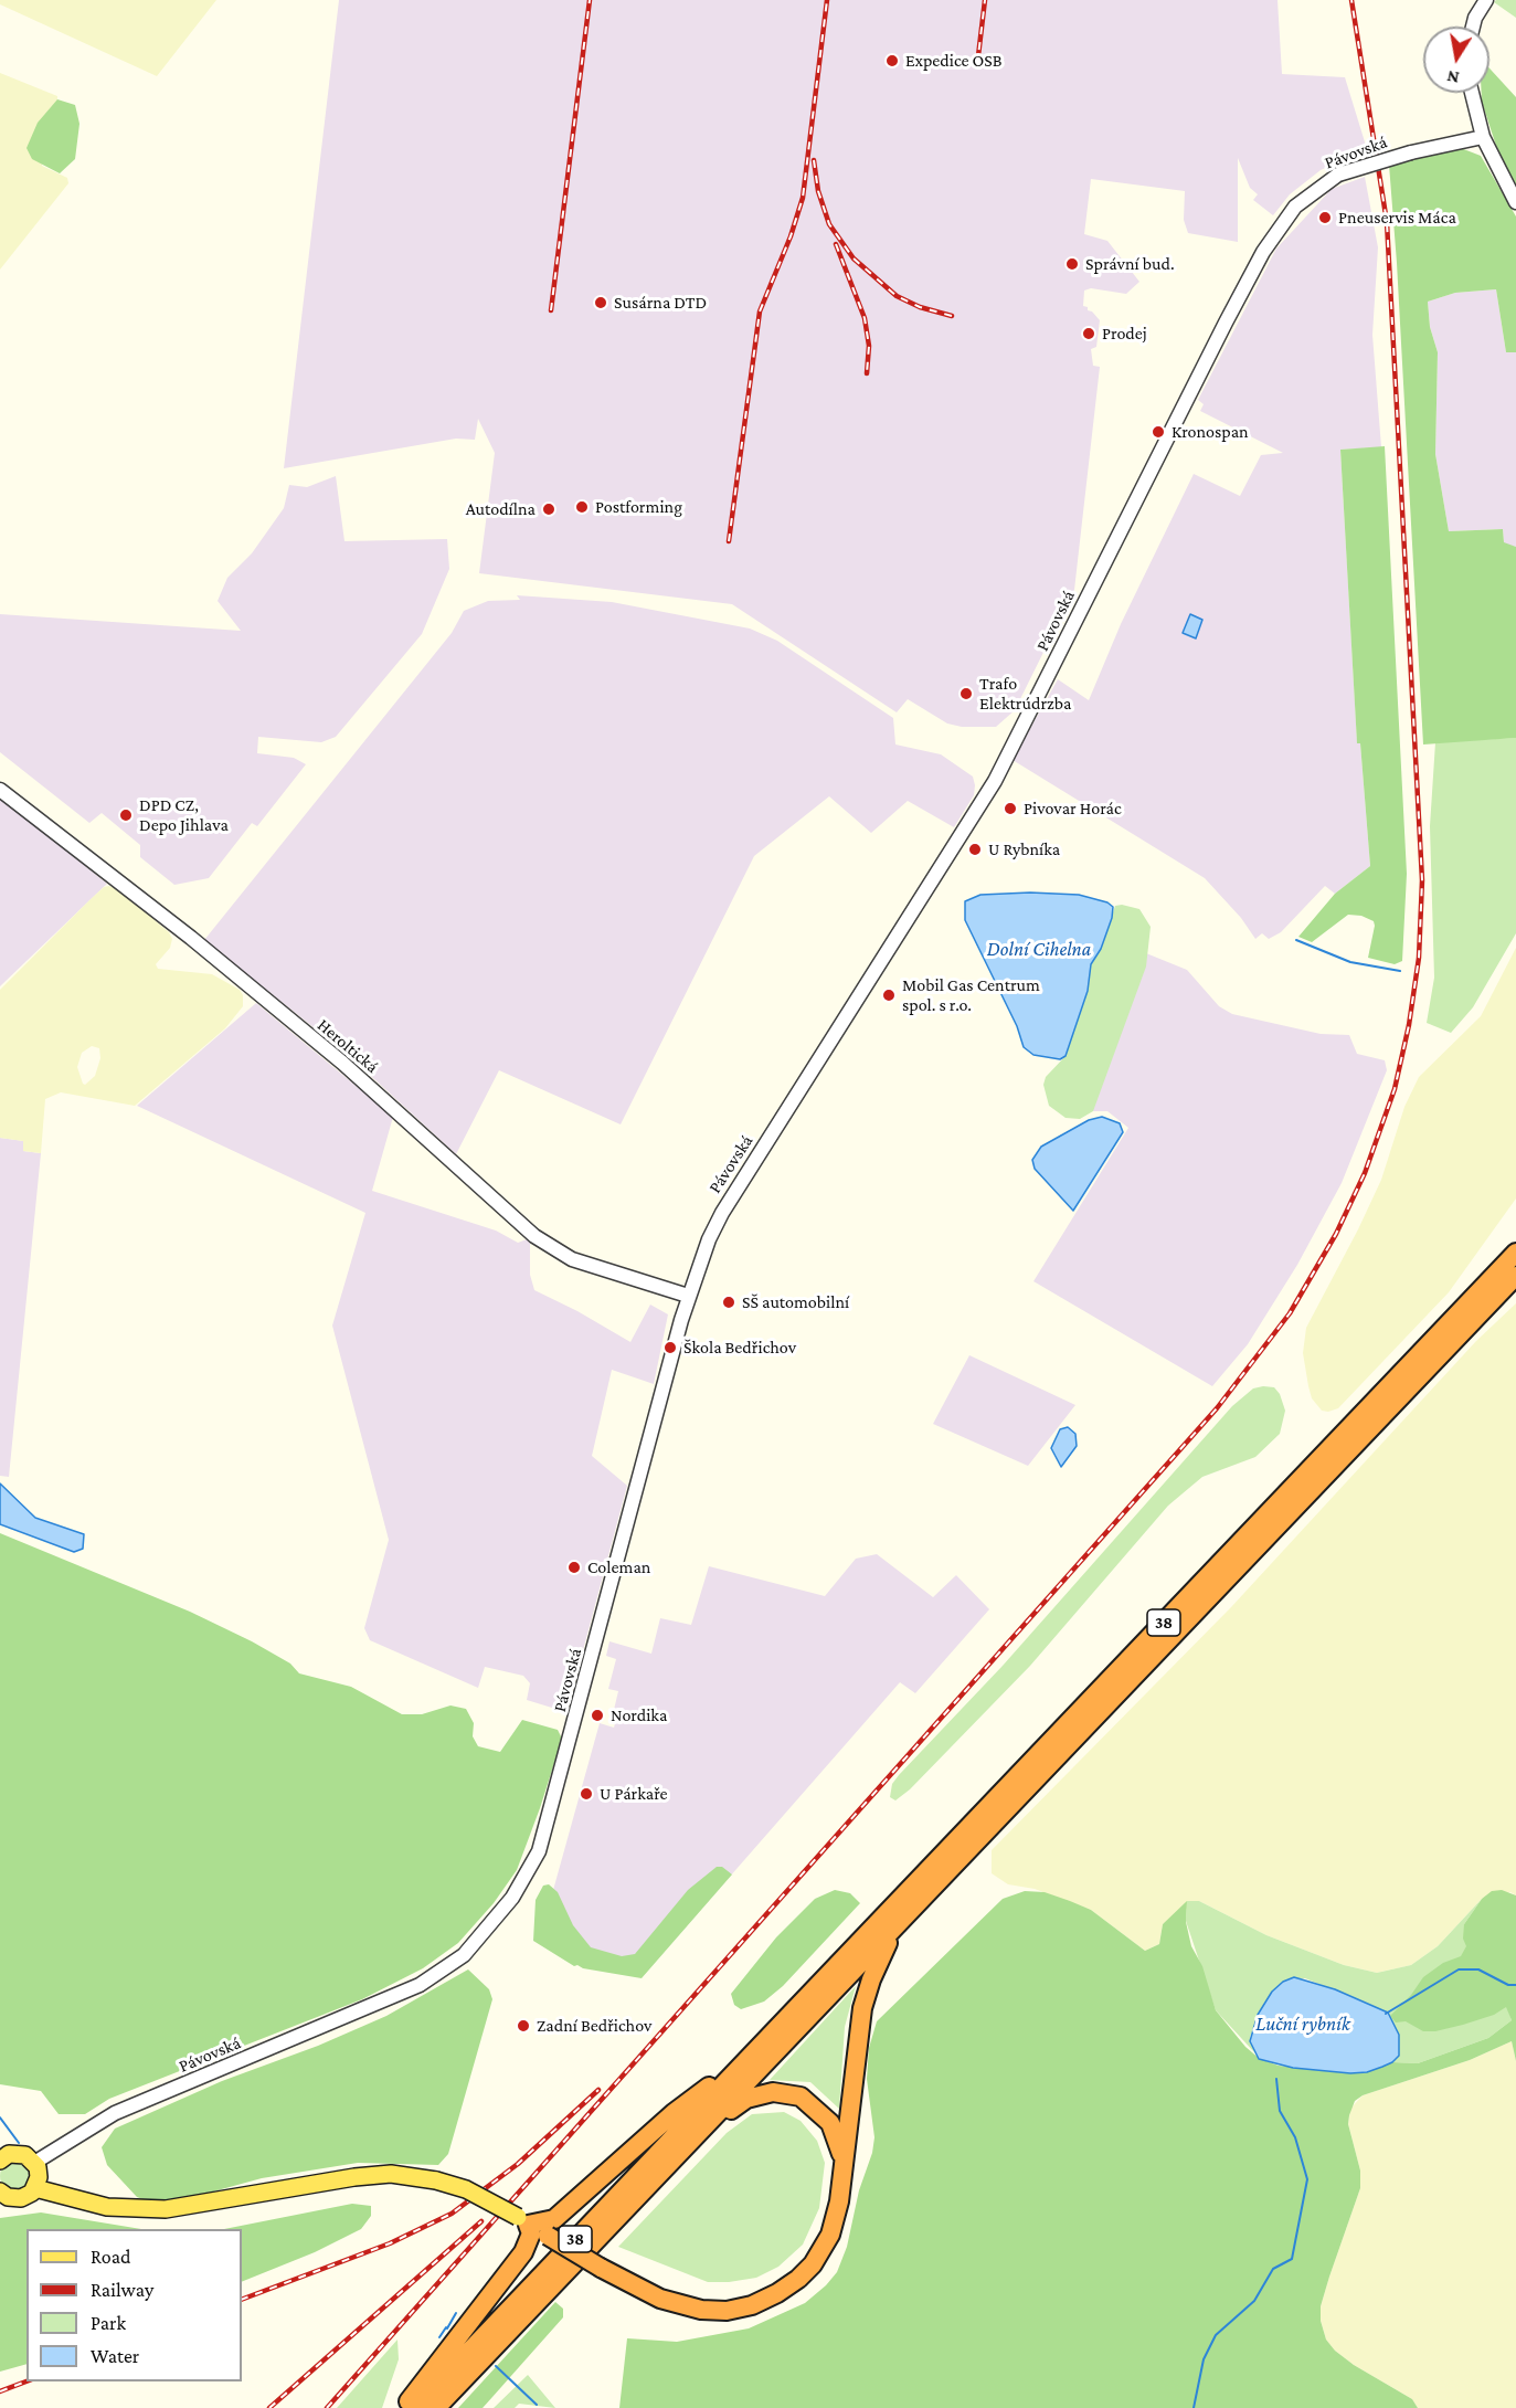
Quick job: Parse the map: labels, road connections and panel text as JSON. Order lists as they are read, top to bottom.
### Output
{
  "streets": {
    "highway": ["38"],
    "street": ["Pávovská", "Heroltická"]
  },
  "crossings": [
    ["Pávovská", "Heroltická"]
  ],
  "water": ["Dolní Cihelna", "Luční rybník"],
  "places": [
    "Expedice OSB",
    "Pneuservis Máca",
    "Správní bud.",
    "Susárna DTD",
    "Prodej",
    "Kronospan",
    "Postforming",
    "Autodílna",
    "Trafo Elektrúdrzba",
    "Pivovar Horác",
    "DPD CZ, Depo Jihlava",
    "U Rybníka",
    "Mobil Gas Centrum spol. s r.o.",
    "SŠ automobilní",
    "Škola Bedřichov",
    "Coleman",
    "Nordika",
    "U Párkaře",
    "Zadní Bedřichov"
  ],
  "legend": [
    "Road",
    "Railway",
    "Park",
    "Water"
  ],
  "north": "bottom"
}
